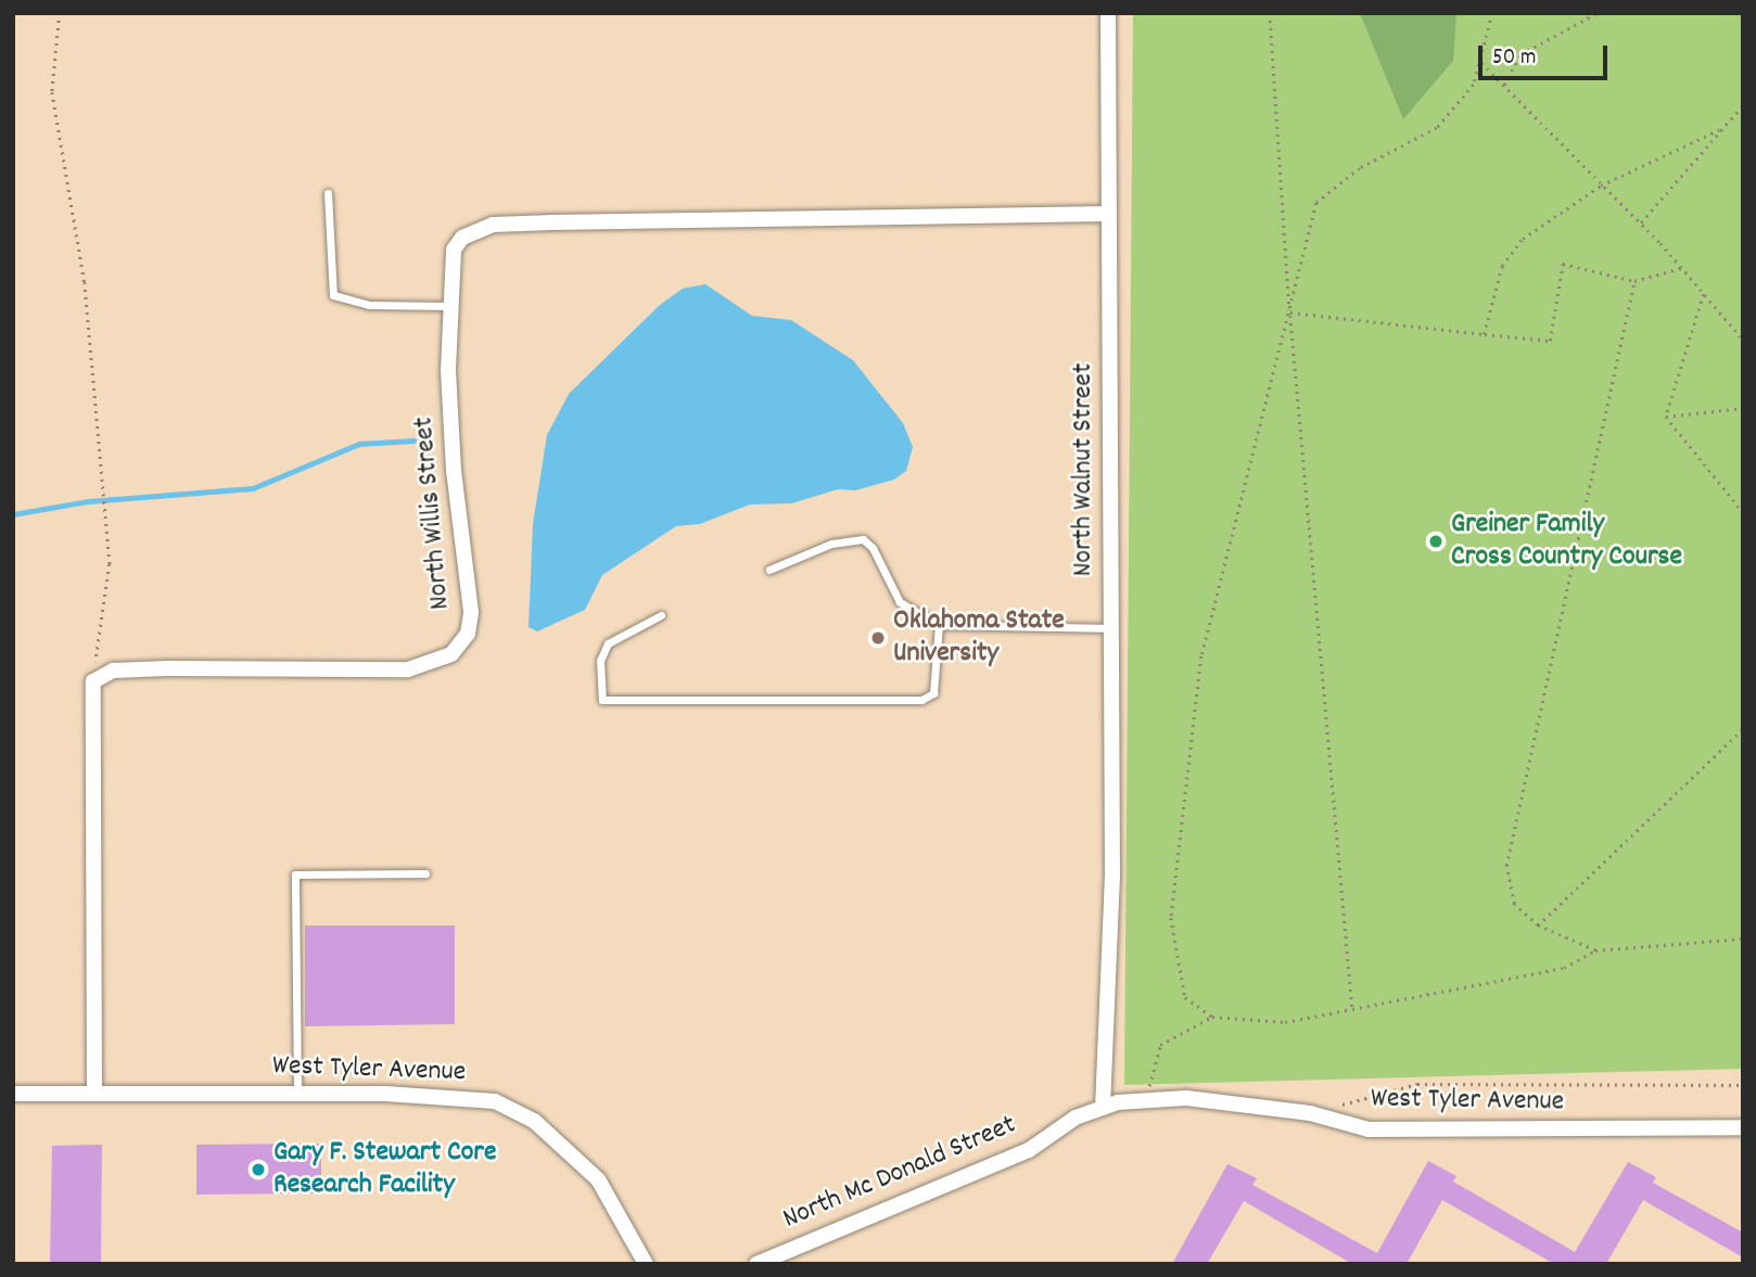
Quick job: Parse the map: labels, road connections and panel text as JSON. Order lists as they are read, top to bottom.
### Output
{
  "streets": {
    "street": [
      "North Walnut Street",
      "North Willis Street",
      "West Tyler Avenue",
      "North Mc Donald Street"
    ]
  },
  "crossings": [
    ["North Walnut Street", "North Willis Street"],
    ["North Walnut Street", "West Tyler Avenue"],
    ["North Walnut Street", "North Mc Donald Street"],
    ["West Tyler Avenue", "North Mc Donald Street"]
  ],
  "places": ["Greiner Family Cross Country Course", "Oklahoma State University", "Gary F. Stewart Core Research Facility"],
  "scale_bar": "50 m"
}
